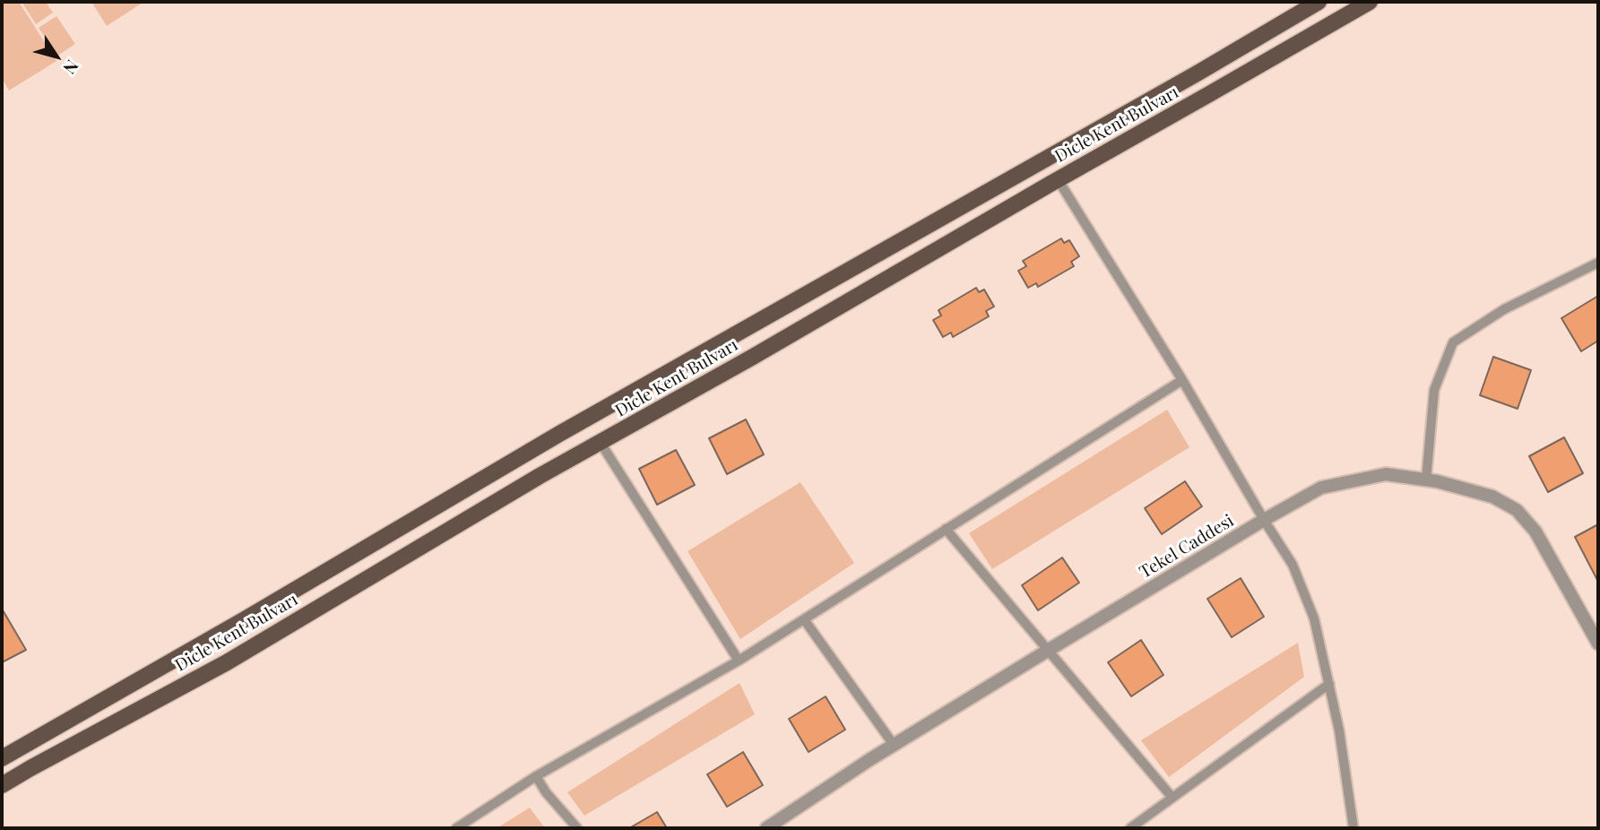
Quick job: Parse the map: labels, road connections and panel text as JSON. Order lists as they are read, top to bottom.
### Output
{
  "streets": {
    "main road": ["Dicle Kent Bulvarı"],
    "street": ["Tekel Caddesi"]
  },
  "north": "bottom right"
}
